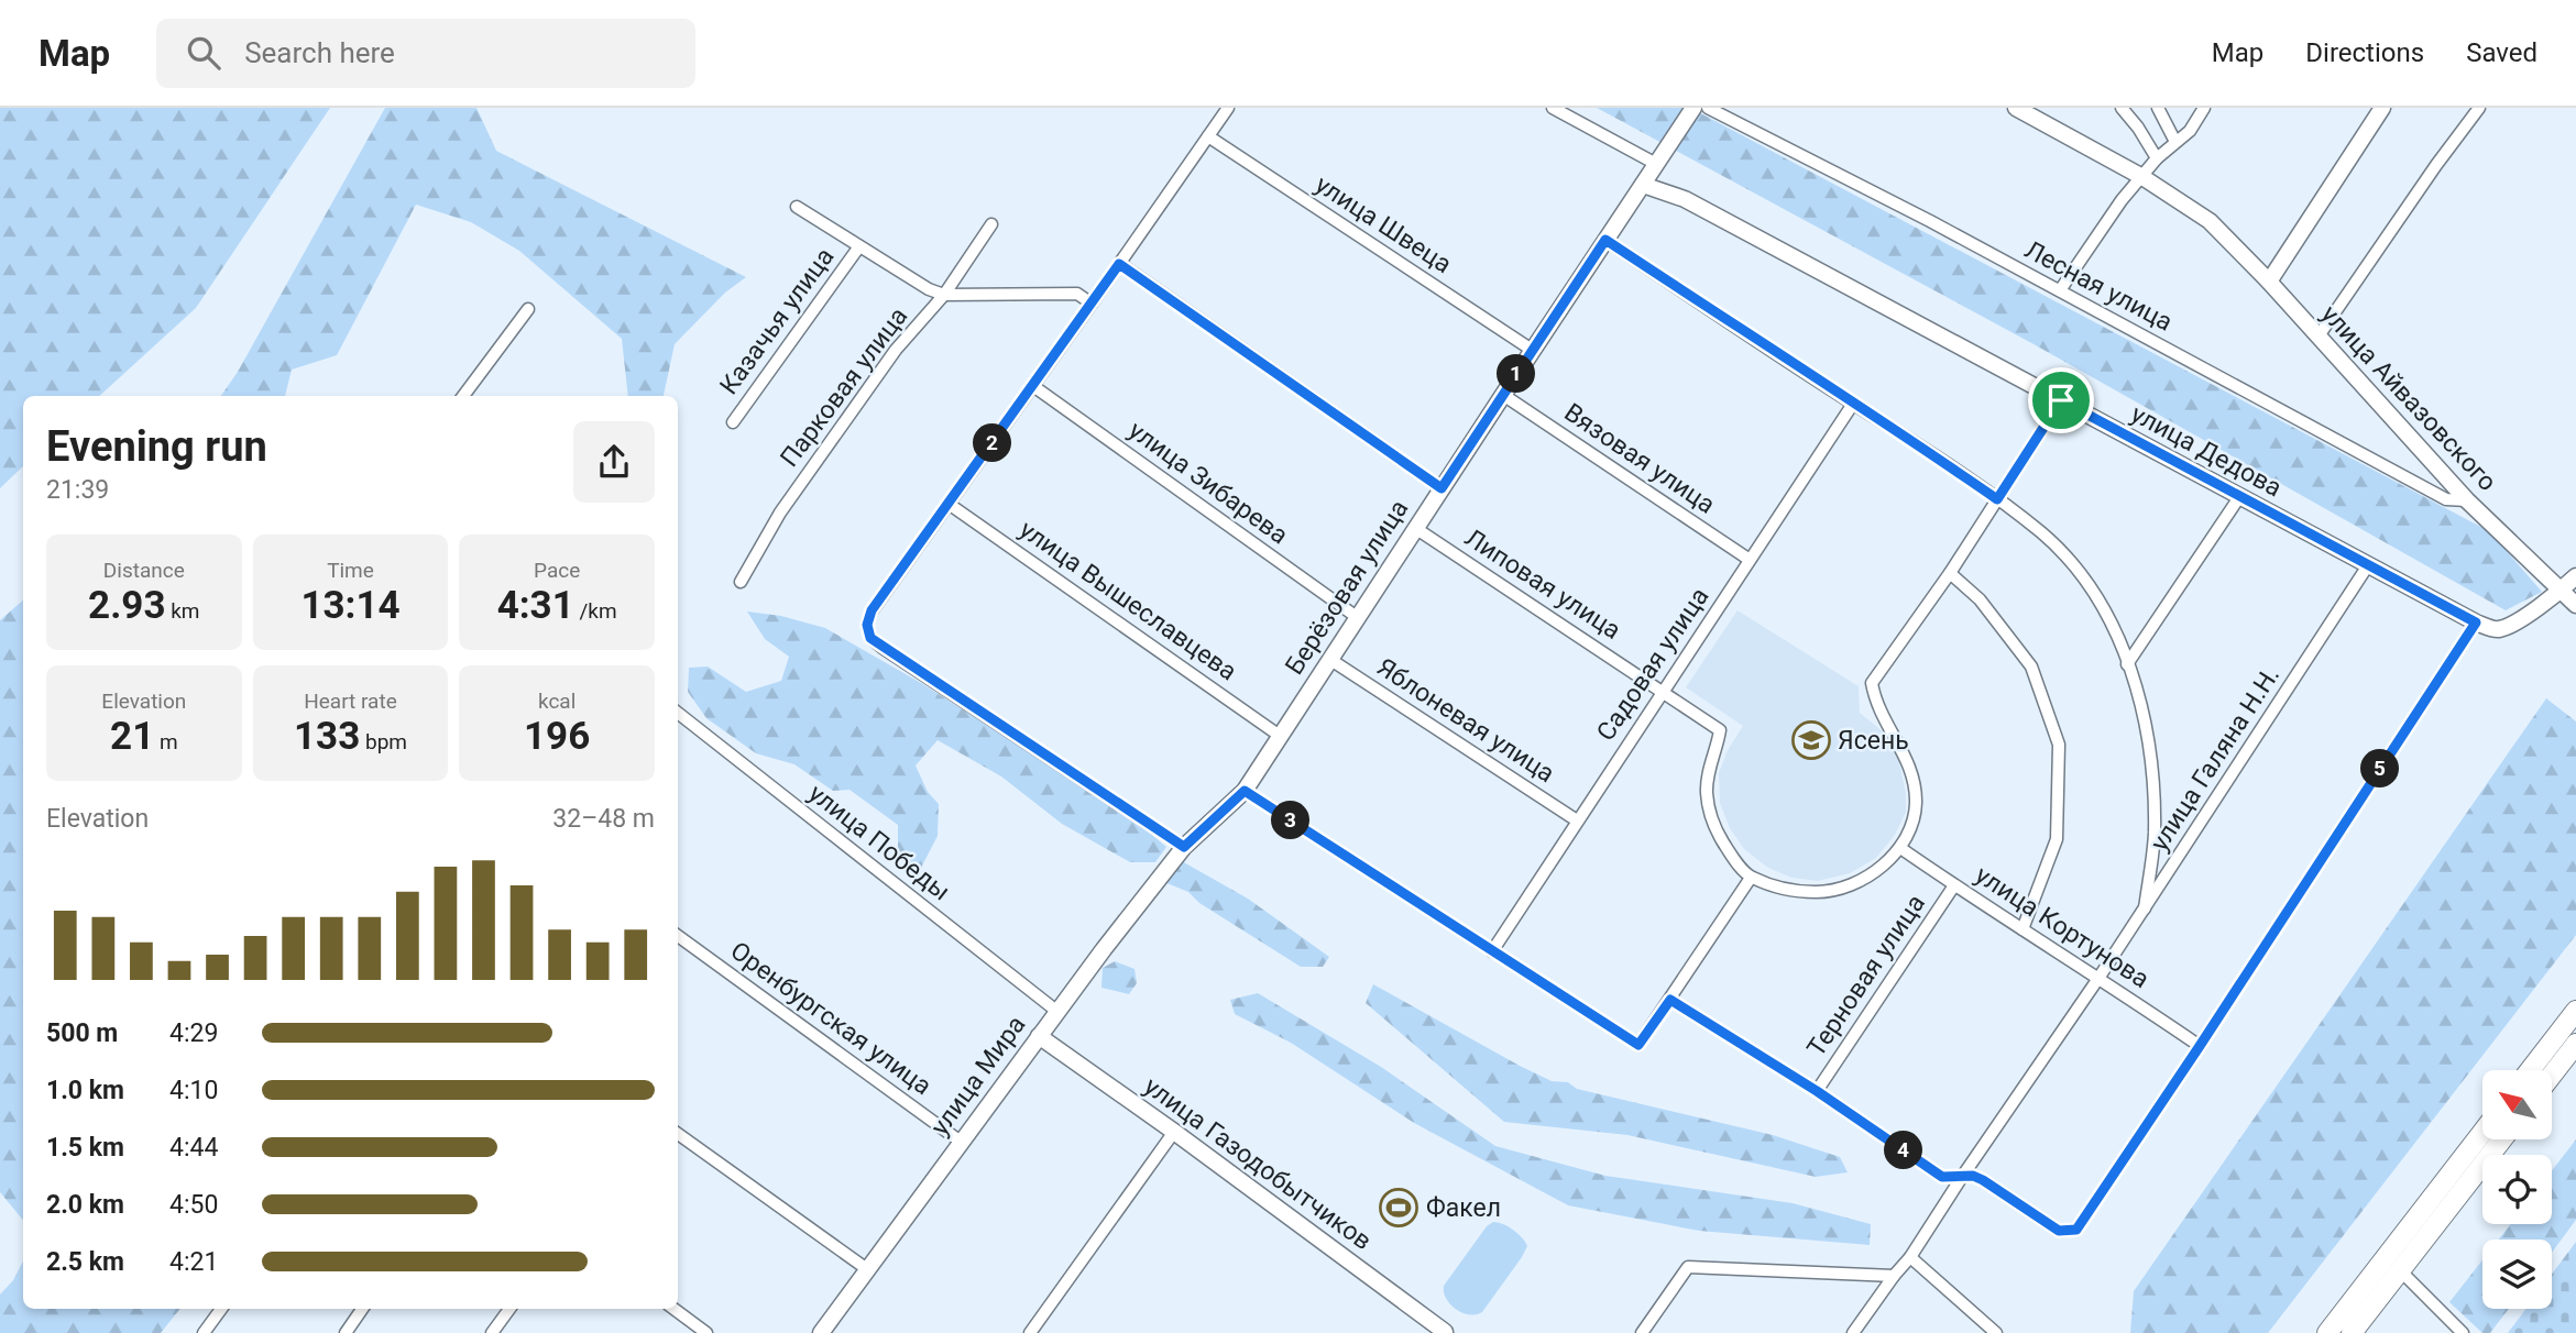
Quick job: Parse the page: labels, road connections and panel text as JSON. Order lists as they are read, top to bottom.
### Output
{
  "streets": {
    "street": [
      "улица Швеца",
      "Лесная улица",
      "Казачья улица",
      "Парковая улица",
      "улица Айвазовского",
      "улица Дедова",
      "Вязовая улица",
      "улица Зибарева",
      "Липовая улица",
      "Берёзовая улица",
      "улица Вышеславцева",
      "Садовая улица",
      "Яблоневая улица",
      "улица Галяна Н.Н.",
      "улица Победы",
      "улица Кортунова",
      "Терновая улица",
      "Оренбургская улица",
      "улица Мира",
      "улица Газодобытчиков"
    ]
  },
  "crossings": [
    ["улица Швеца", "Берёзовая улица"],
    ["Лесная улица", "улица Айвазовского"],
    ["улица Айвазовского", "улица Дедова"],
    ["улица Дедова", "Берёзовая улица"],
    ["улица Дедова", "улица Галяна Н.Н."],
    ["Вязовая улица", "Берёзовая улица"],
    ["Вязовая улица", "Садовая улица"],
    ["улица Зибарева", "Берёзовая улица"],
    ["Липовая улица", "Берёзовая улица"],
    ["Липовая улица", "Садовая улица"],
    ["Берёзовая улица", "улица Вышеславцева"],
    ["Берёзовая улица", "Яблоневая улица"],
    ["Берёзовая улица", "улица Мира"],
    ["Садовая улица", "Яблоневая улица"],
    ["улица Галяна Н.Н.", "улица Кортунова"],
    ["улица Победы", "улица Мира"],
    ["улица Кортунова", "Терновая улица"],
    ["Оренбургская улица", "улица Мира"],
    ["улица Мира", "улица Газодобытчиков"]
  ],
  "places": {
    "school or university": ["Ясень"],
    "sports": ["Факел"]
  },
  "north": "top left",
  "page": {
    "header": "Map",
    "search": "Search here",
    "nav": ["Map", "Directions", "Saved"],
    "pins": [
      "1",
      "2",
      "5",
      "3",
      "4"
    ],
    "heading": ["Evening run", "21:39"],
    "stats": [
      ["Distance", "2.93 km"],
      ["Time", "13:14"],
      ["Pace", "4:31 /km"],
      ["Elevation", "21 m"],
      ["Heart rate", "133 bpm"],
      ["kcal", "196"]
    ],
    "chart": ["Elevation", "32–48 m"],
    "list": [
      {
        "name": "500 m",
        "note": "4:29"
      },
      {
        "name": "1.0 km",
        "note": "4:10"
      },
      {
        "name": "1.5 km",
        "note": "4:44"
      },
      {
        "name": "2.0 km",
        "note": "4:50"
      },
      {
        "name": "2.5 km",
        "note": "4:21"
      }
    ]
  }
}
